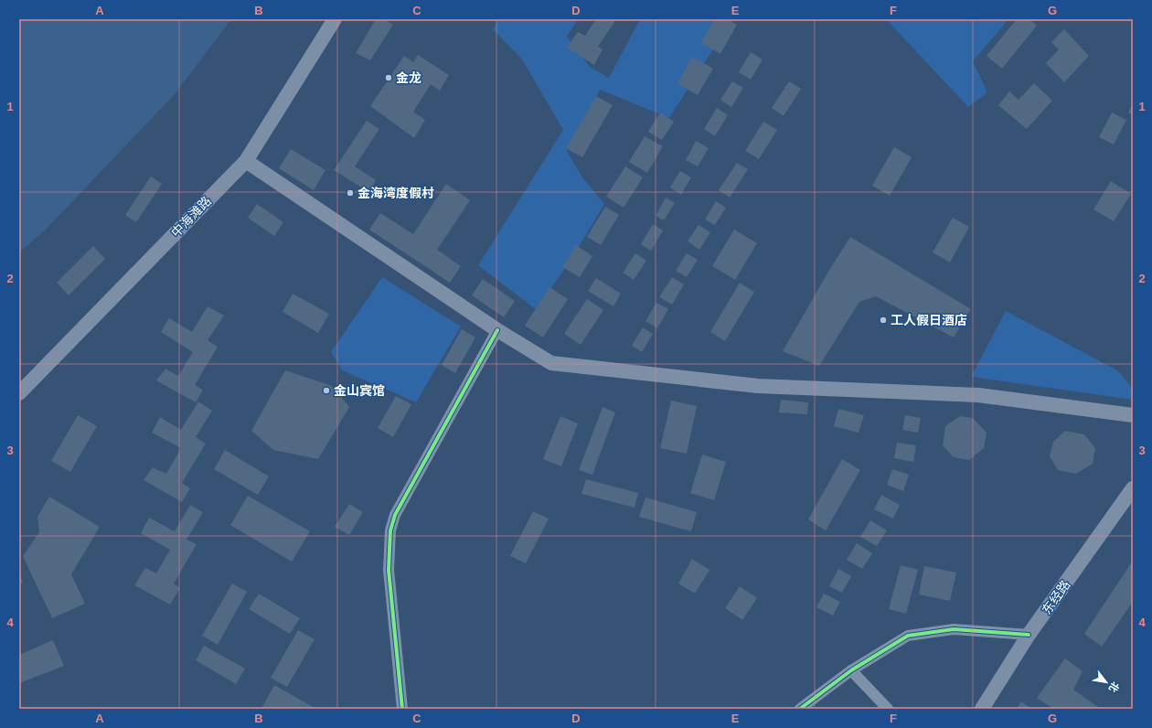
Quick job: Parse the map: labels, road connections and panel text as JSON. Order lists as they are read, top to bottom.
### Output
{
  "streets": {
    "main road": ["中海滩路", "东经路"]
  },
  "places": [
    "金龙",
    "金海湾度假村",
    "工人假日酒店",
    "金山宾馆"
  ],
  "north": "bottom right",
  "grid": {
    "columns": [
      "A",
      "B",
      "C",
      "D",
      "E",
      "F",
      "G"
    ],
    "rows": [
      "1",
      "2",
      "3",
      "4"
    ]
  }
}
